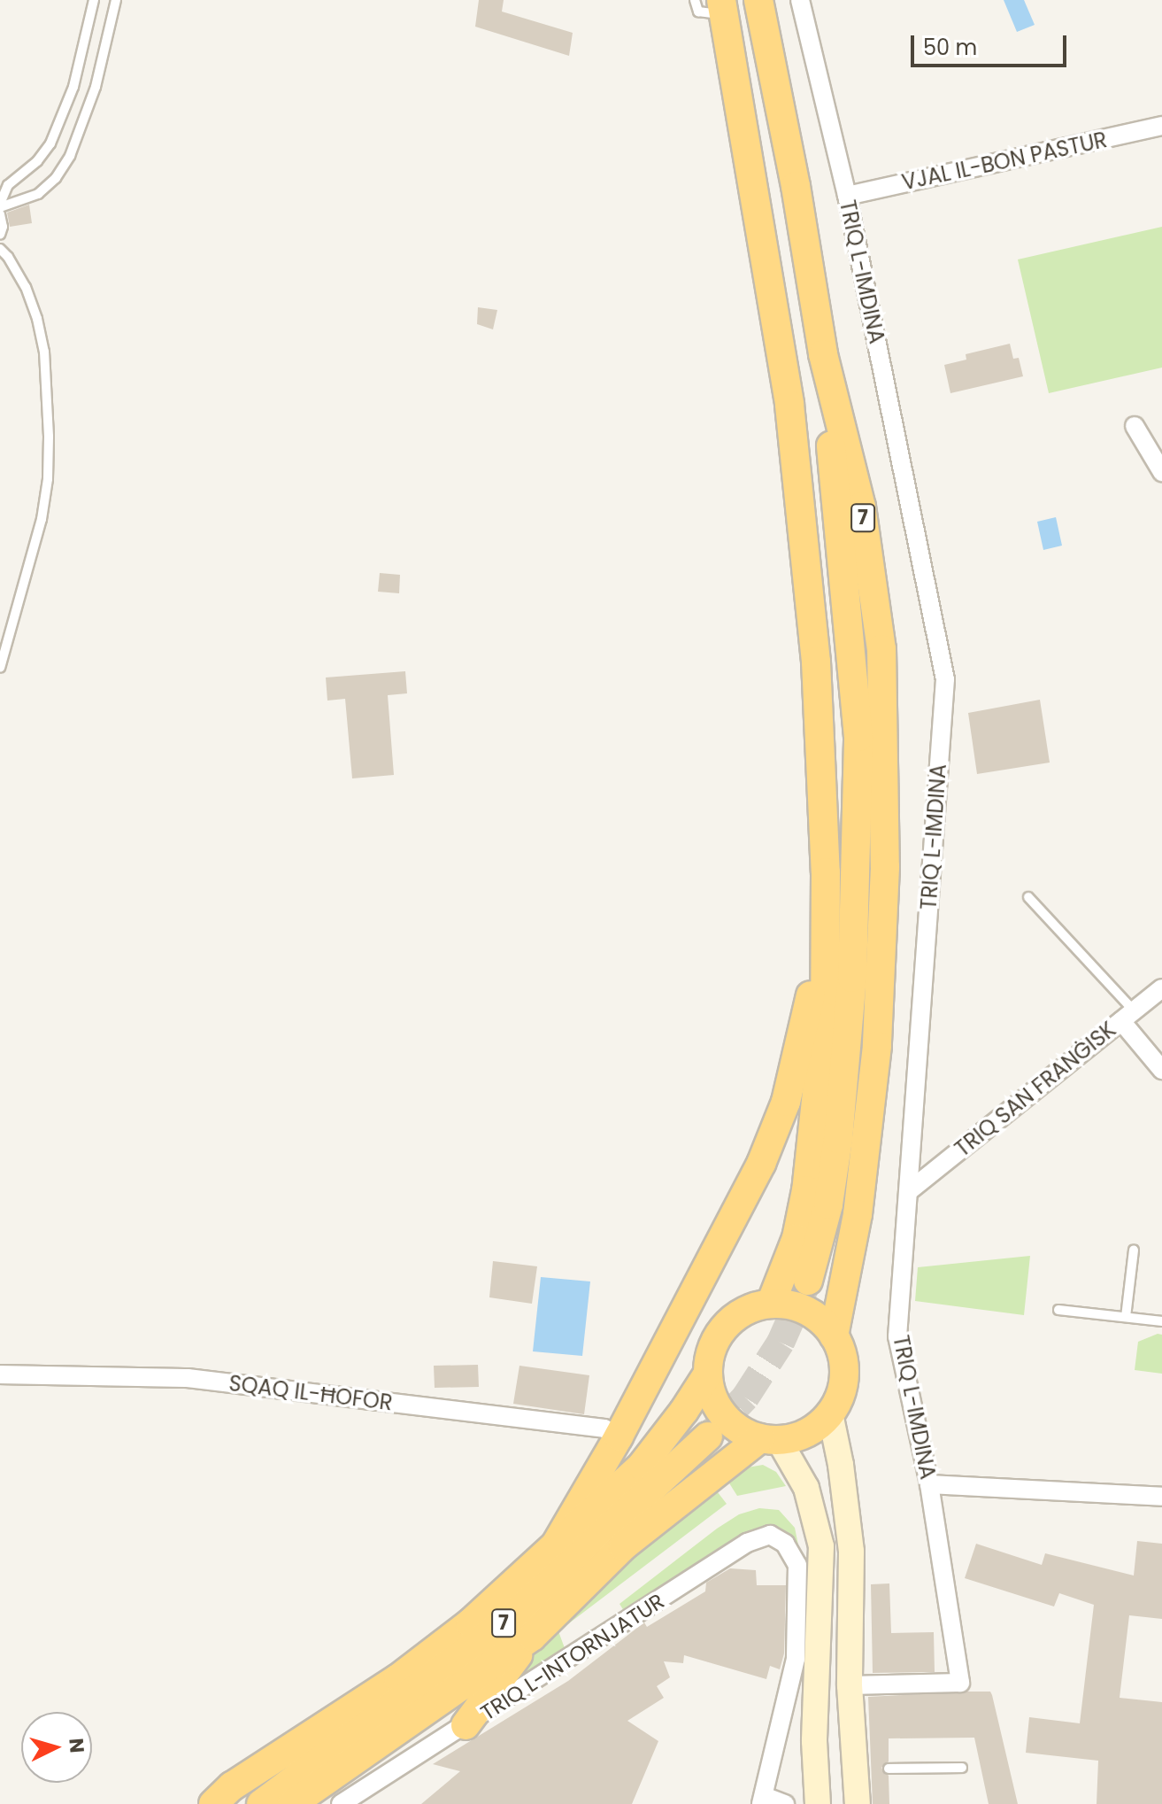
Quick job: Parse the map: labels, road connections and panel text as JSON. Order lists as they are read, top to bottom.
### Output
{
  "streets": {
    "highway": ["7"],
    "street": [
      "VJAL IL-BON PASTUR",
      "TRIQ L-IMDINA",
      "TRIQ SAN FRANĠISK",
      "SQAQ IL-ĦOFOR",
      "TRIQ L-INTORNJATUR"
    ]
  },
  "crossings": [
    ["VJAL IL-BON PASTUR", "TRIQ L-IMDINA"],
    ["TRIQ L-IMDINA", "TRIQ SAN FRANĠISK"]
  ],
  "scale_bar": "50 m",
  "north": "right"
}
